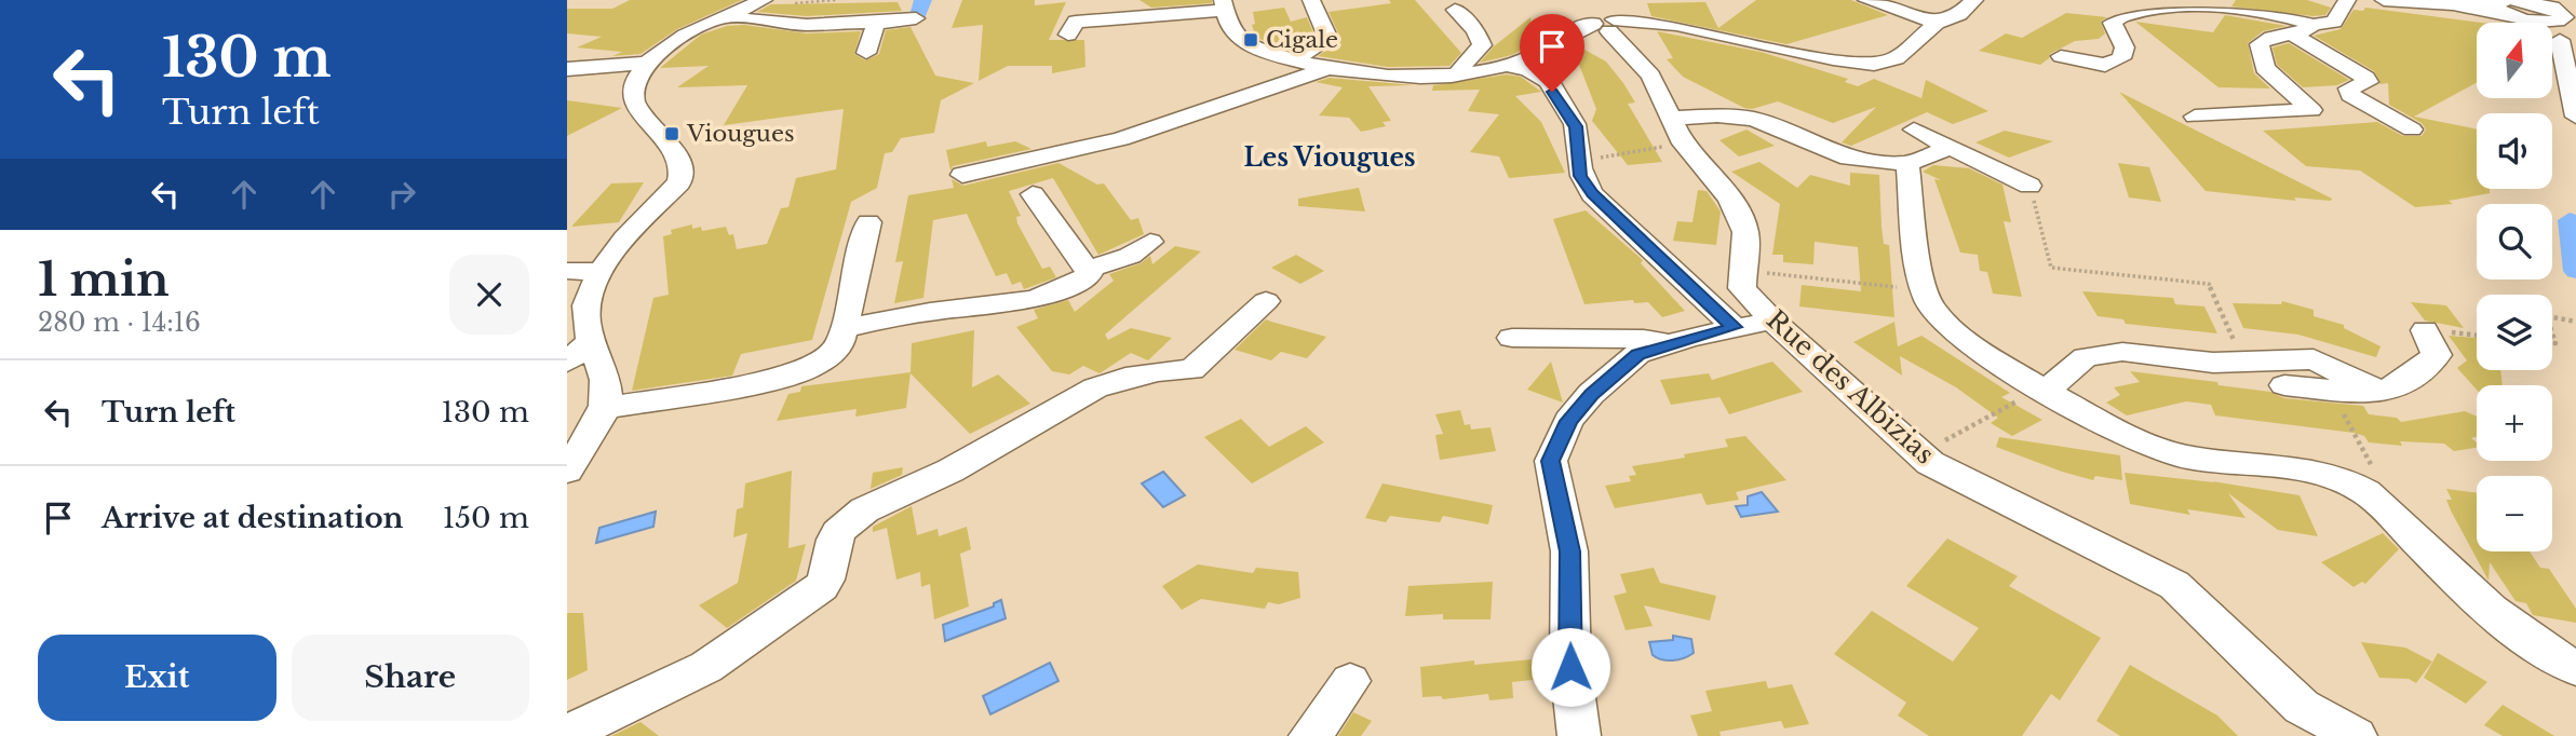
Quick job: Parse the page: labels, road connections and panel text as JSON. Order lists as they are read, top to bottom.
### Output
{
  "streets": {
    "street": ["Rue des Albizias"]
  },
  "districts": ["Les Viougues"],
  "places": {
    "transit": ["Cigale", "Viougues"]
  },
  "north": "top",
  "page": {
    "turn": ["130 m", "Turn left"],
    "map_buttons": ["+", "−"],
    "heading": ["1 min", "280 m · 14:16"],
    "list": [
      {
        "name": "Turn left",
        "value": "130 m"
      },
      {
        "name": "Arrive at destination",
        "value": "150 m"
      }
    ],
    "buttons": ["Exit", "Share"]
  }
}
